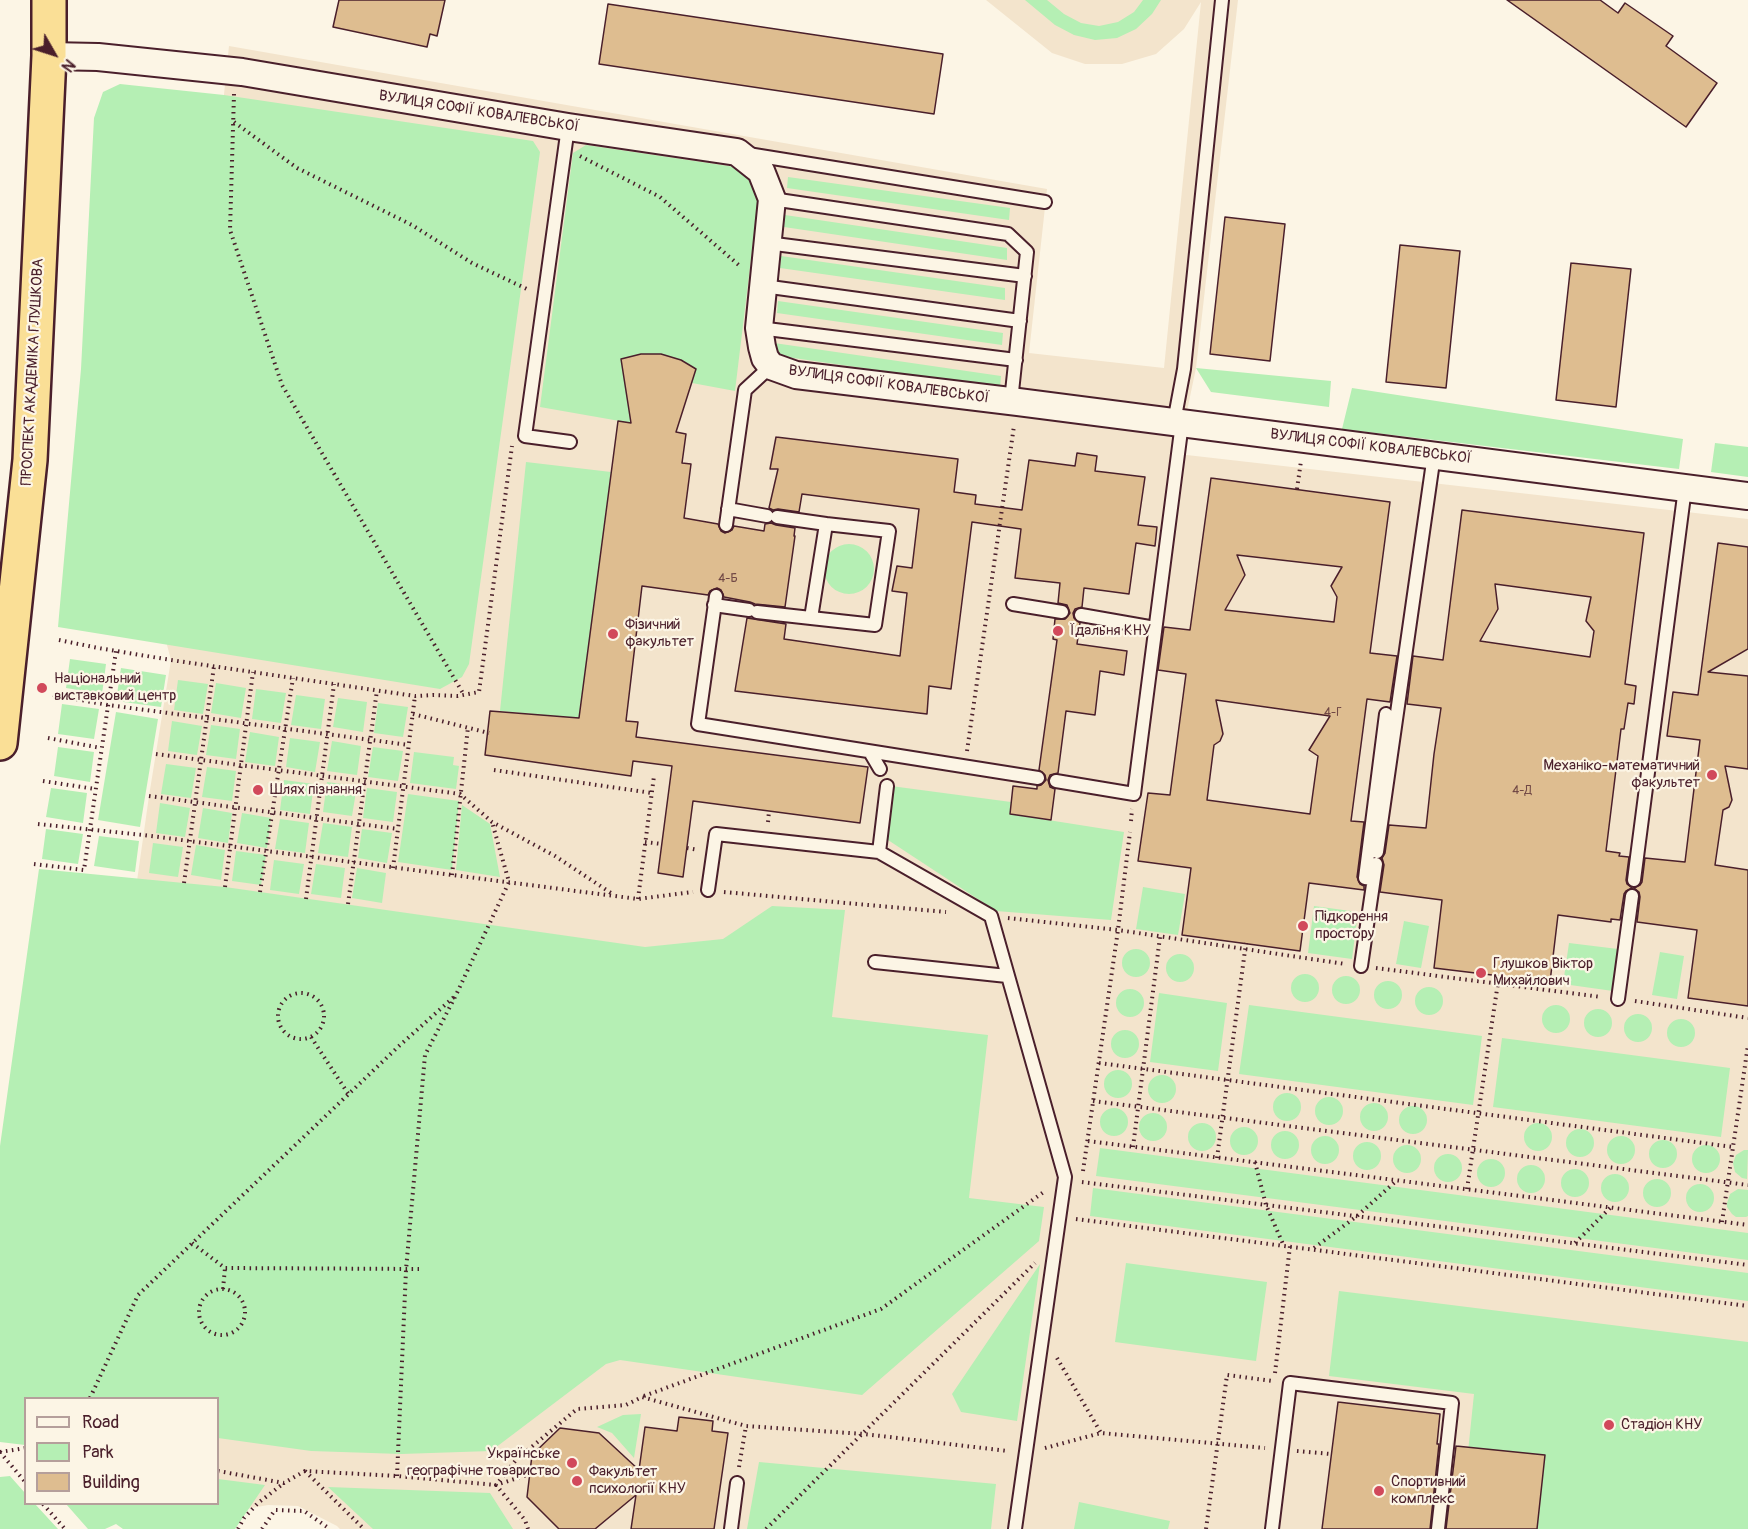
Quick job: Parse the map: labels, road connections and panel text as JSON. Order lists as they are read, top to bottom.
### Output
{
  "streets": {
    "highway": ["ПРОСПЕКТ АКАДЕМІКА ГЛУШКОВА"],
    "street": ["ВУЛИЦЯ СОФІЇ КОВАЛЕВСЬКОЇ"]
  },
  "crossings": [
    ["ВУЛИЦЯ СОФІЇ КОВАЛЕВСЬКОЇ", "ПРОСПЕКТ АКАДЕМІКА ГЛУШКОВА"]
  ],
  "places": [
    "Їдальня КНУ",
    "Фізичний факультет",
    "Національний виставковий центр",
    "Механіко-математичний факультет",
    "Шлях пізнання",
    "Підкорення простору",
    "Глушков Віктор Михайлович",
    "Стадіон КНУ",
    "Українське географічне товариство",
    "Факультет психології КНУ",
    "Спортивний комплекс"
  ],
  "house_numbers": ["4-Б", "4-Г", "4-Д"],
  "legend": ["Road", "Park", "Building"],
  "north": "bottom right"
}
